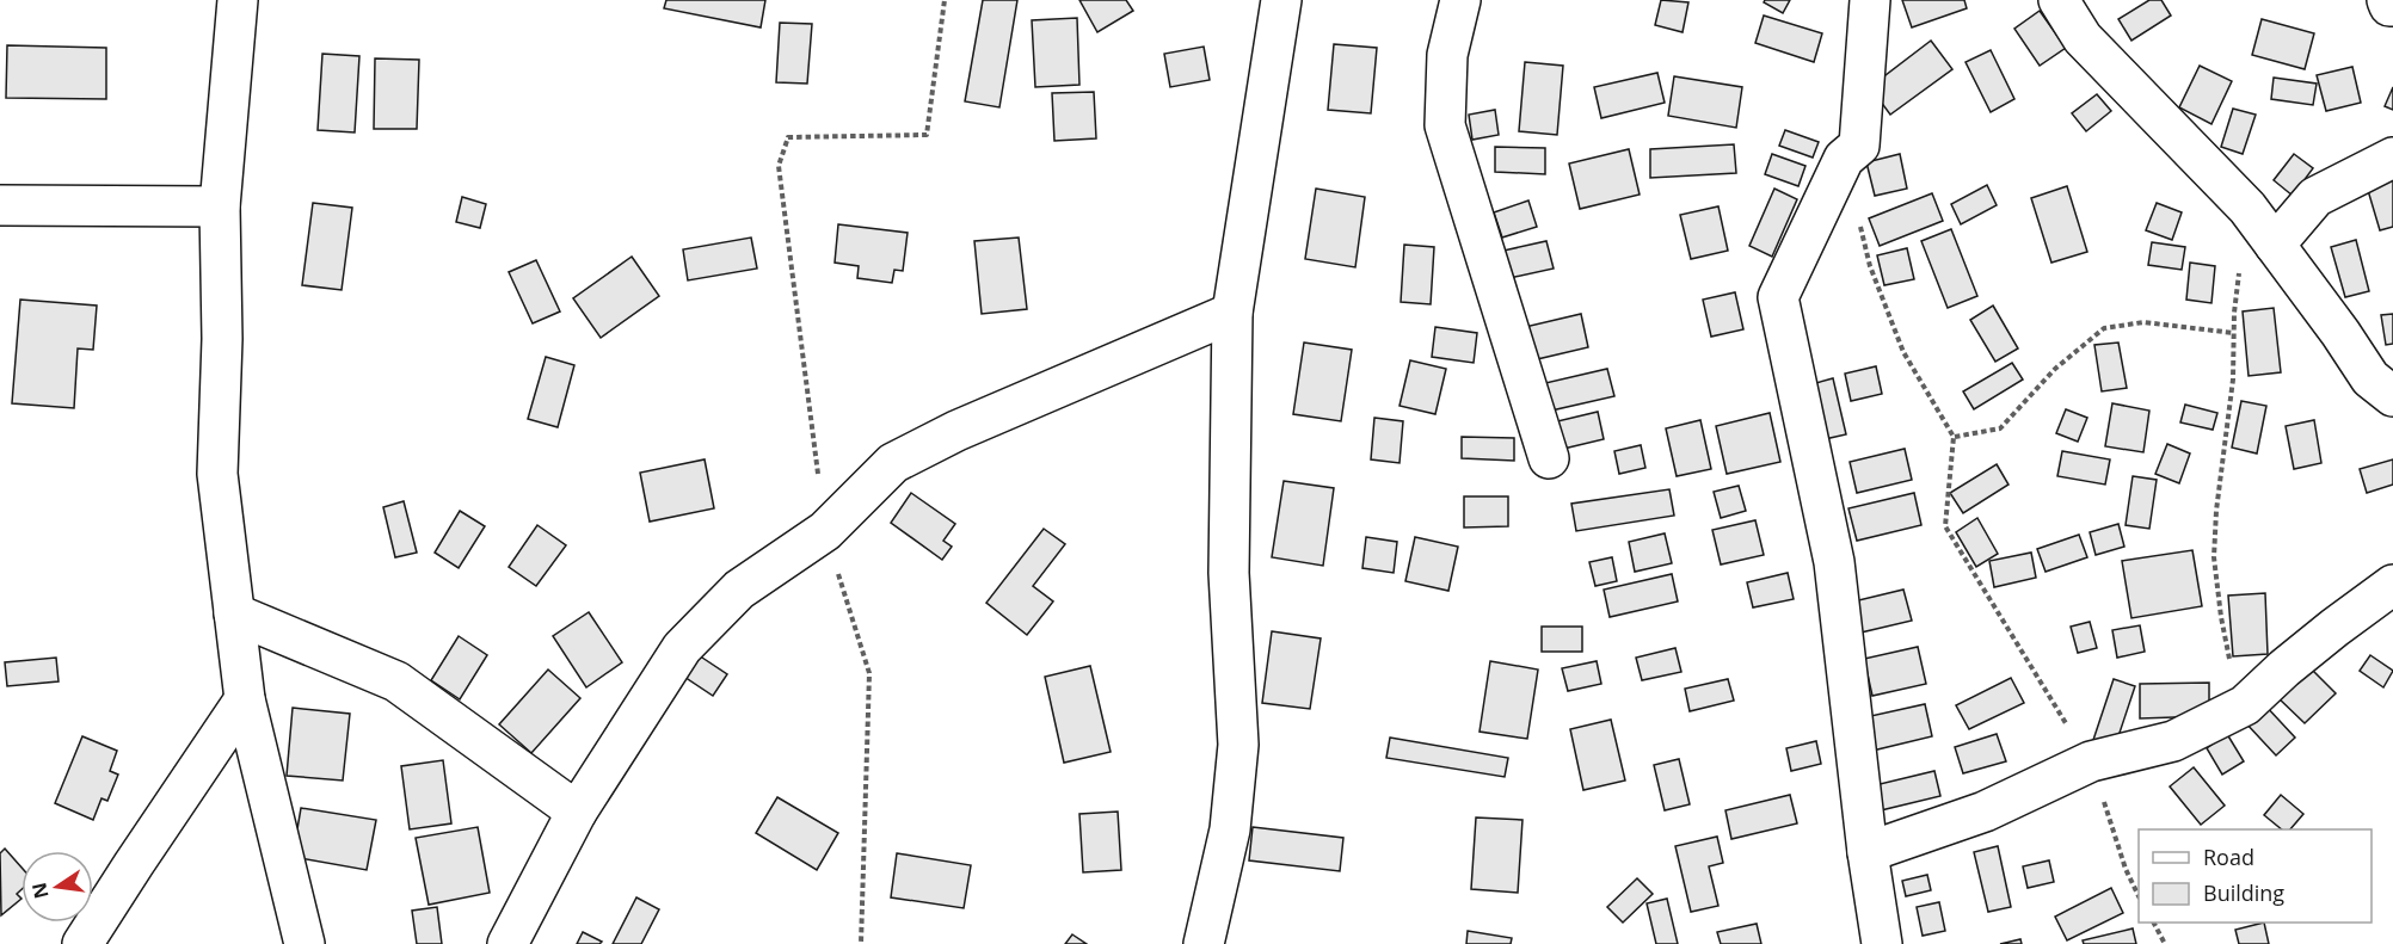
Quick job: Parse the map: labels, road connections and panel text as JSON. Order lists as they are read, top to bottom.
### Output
{
  "legend": ["Road", "Building"],
  "north": "left"
}
